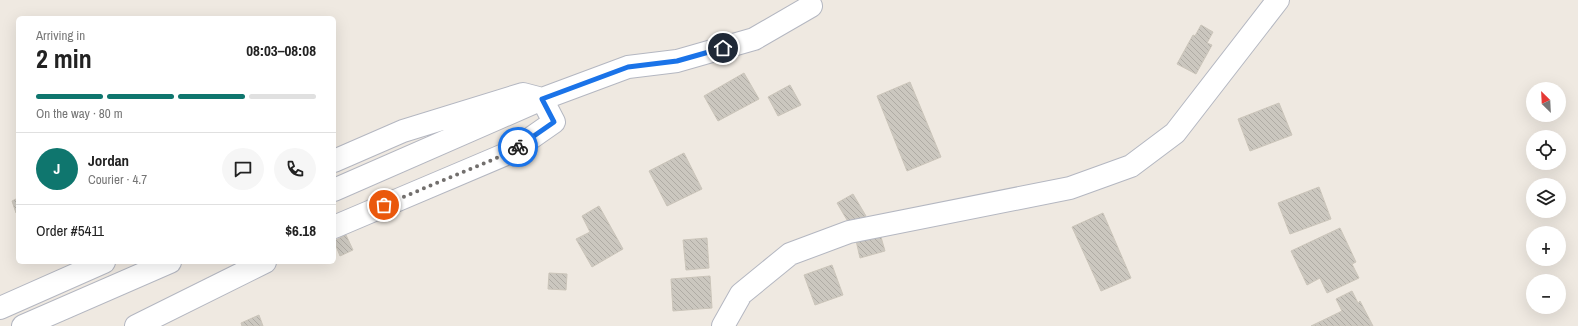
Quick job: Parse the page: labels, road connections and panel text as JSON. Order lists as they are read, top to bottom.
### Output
{
  "north": "top left",
  "page": {
    "heading": ["2 min", "Arriving in", "08:03–08:08"],
    "panel": [
      "Jordan",
      "Courier · 4.7",
      "Order #5411",
      "$6.18"
    ],
    "map_buttons": ["+", "−"],
    "bar": "On the way · 80 m",
    "round": "J"
  }
}
